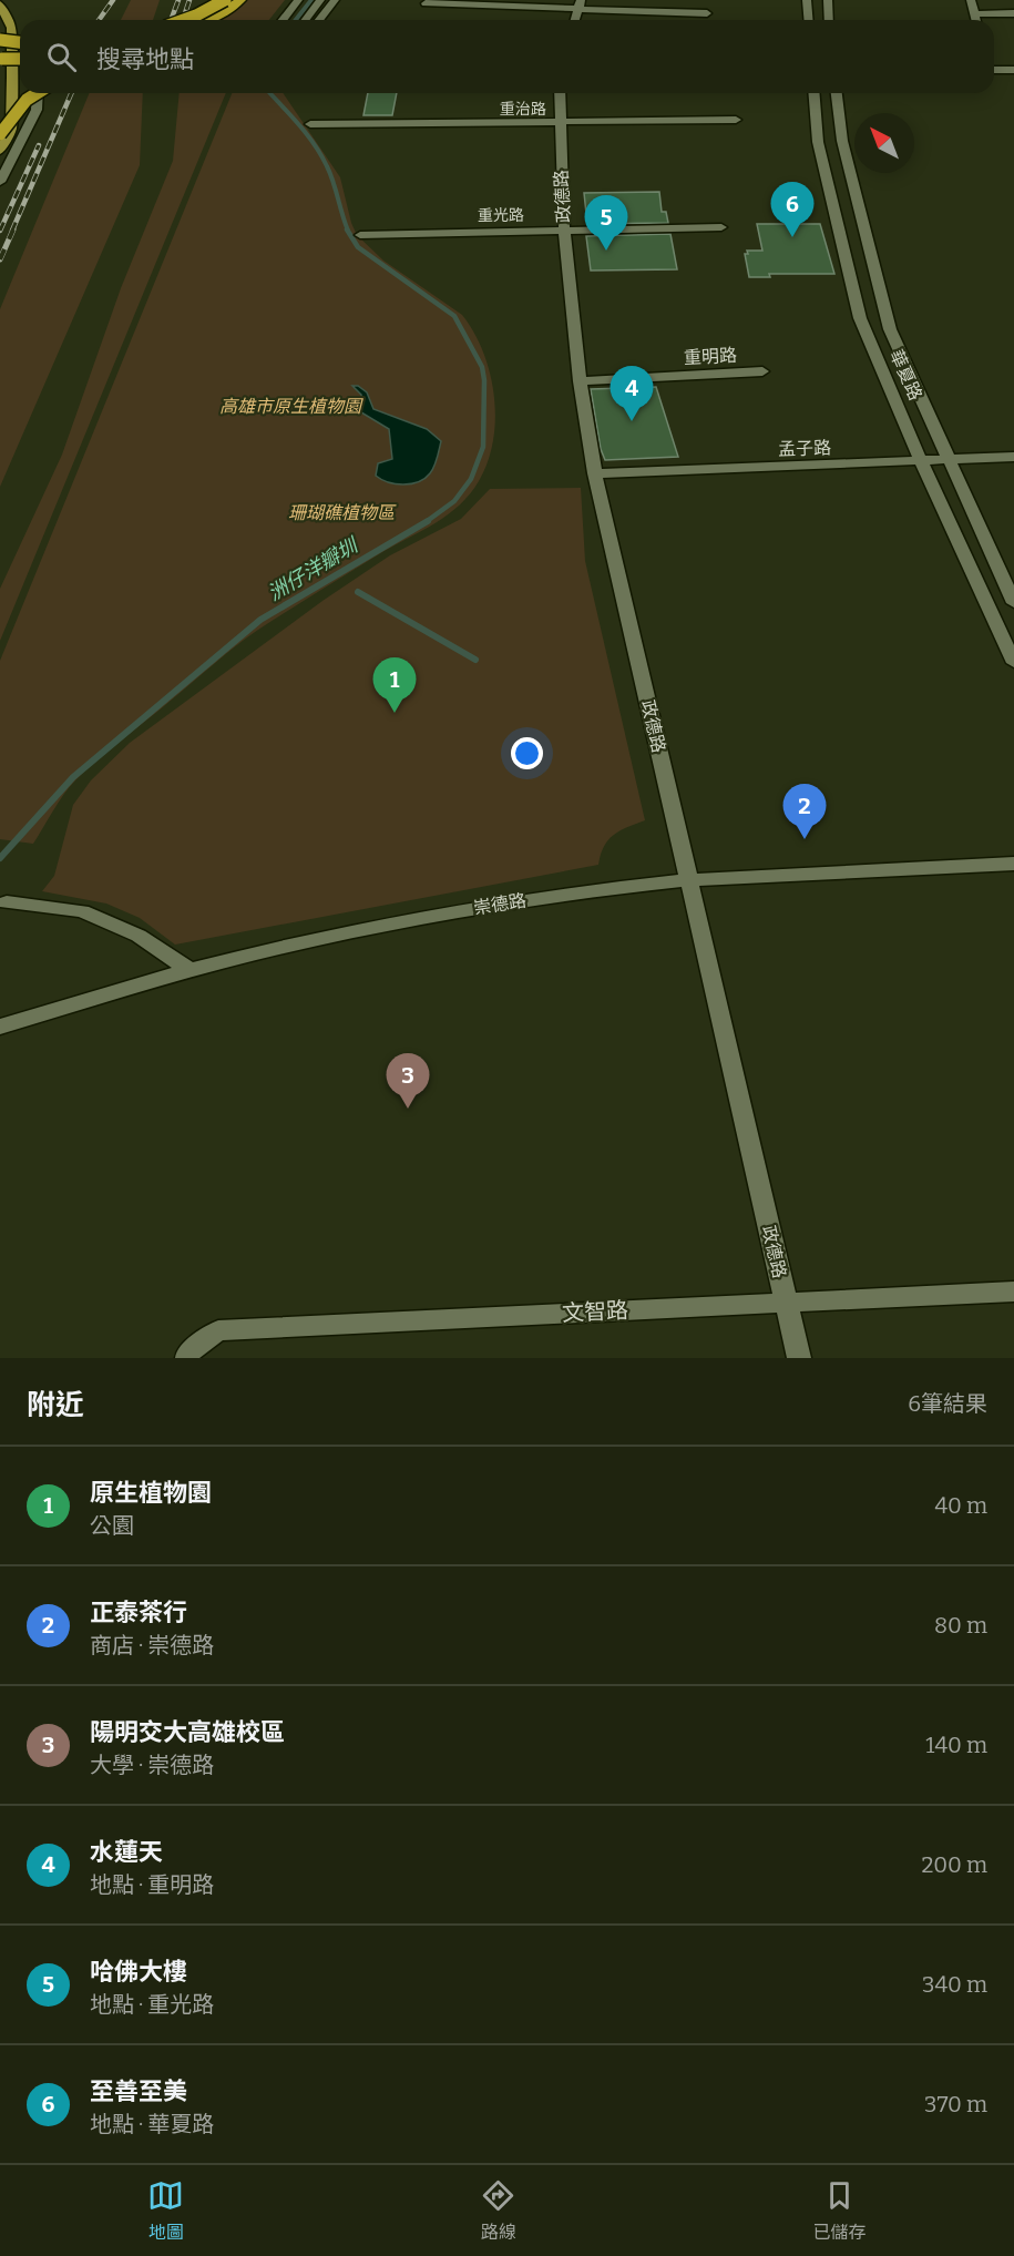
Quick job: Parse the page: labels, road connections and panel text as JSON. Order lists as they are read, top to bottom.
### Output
{
  "streets": {
    "street": [
      "重治路",
      "政德路",
      "重光路",
      "重明路",
      "華夏路",
      "孟子路",
      "崇德路",
      "文智路"
    ]
  },
  "crossings": [
    ["重治路", "政德路"],
    ["政德路", "重光路"],
    ["政德路", "重明路"],
    ["政德路", "孟子路"],
    ["政德路", "崇德路"],
    ["政德路", "文智路"],
    ["華夏路", "孟子路"]
  ],
  "water": ["洲仔洋瓣圳"],
  "parks": ["高雄市原生植物園", "珊瑚礁植物區"],
  "north": "top left",
  "page": {
    "search": "搜尋地點",
    "pins": [
      "6",
      "5",
      "4",
      "1",
      "2",
      "3"
    ],
    "heading": ["附近", "6筆結果"],
    "list": [
      {
        "mark": "1",
        "name": "原生植物園",
        "note": "公園",
        "value": "40 m"
      },
      {
        "mark": "2",
        "name": "正泰茶行",
        "note": "商店 · 崇德路",
        "value": "80 m"
      },
      {
        "mark": "3",
        "name": "陽明交大高雄校區",
        "note": "大學 · 崇德路",
        "value": "140 m"
      },
      {
        "mark": "4",
        "name": "水蓮天",
        "note": "地點 · 重明路",
        "value": "200 m"
      },
      {
        "mark": "5",
        "name": "哈佛大樓",
        "note": "地點 · 重光路",
        "value": "340 m"
      },
      {
        "mark": "6",
        "name": "至善至美",
        "note": "地點 · 華夏路",
        "value": "370 m"
      }
    ],
    "nav": ["地圖", "路線", "已儲存"]
  }
}
